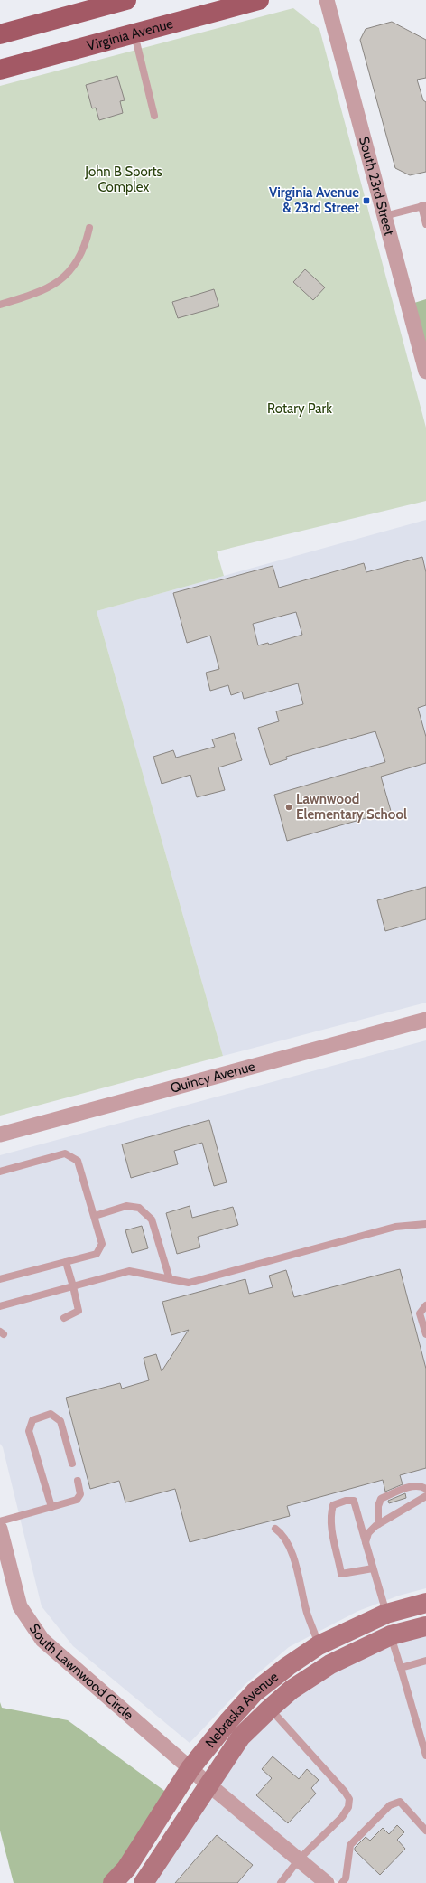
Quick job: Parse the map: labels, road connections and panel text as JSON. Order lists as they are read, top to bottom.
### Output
{
  "streets": {
    "main road": ["Virginia Avenue"],
    "street": [
      "South 23rd Street",
      "Quincy Avenue",
      "South Lawnwood Circle",
      "Nebraska Avenue"
    ]
  },
  "crossings": [
    ["South Lawnwood Circle", "Nebraska Avenue"]
  ],
  "parks": ["John B Sports Complex", "Rotary Park"],
  "places": {
    "transit": ["Virginia Avenue & 23rd Street"],
    "other": ["Lawnwood Elementary School"]
  }
}
